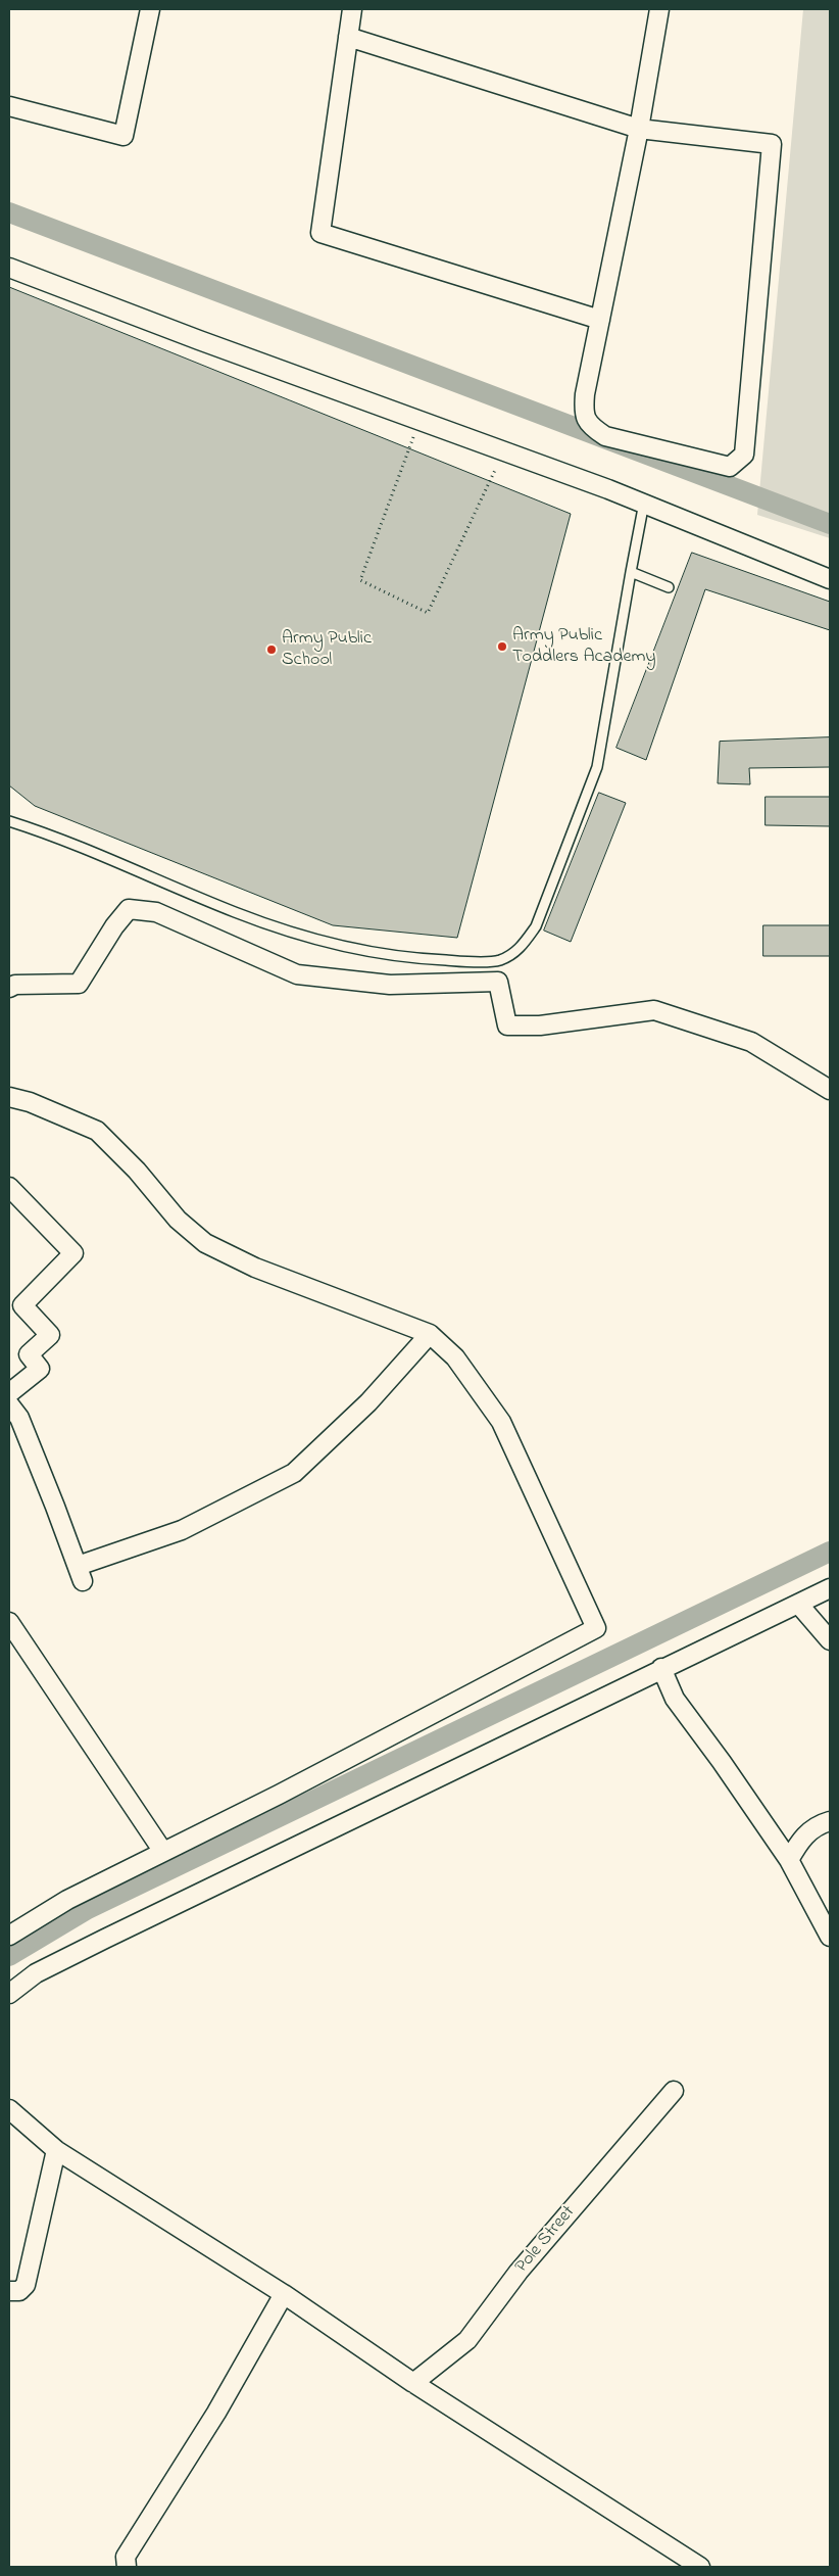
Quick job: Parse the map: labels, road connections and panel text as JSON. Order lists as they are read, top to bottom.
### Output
{
  "streets": {
    "street": ["Pole Street"]
  },
  "places": ["Army Public Toddlers Academy", "Army Public School"]
}
